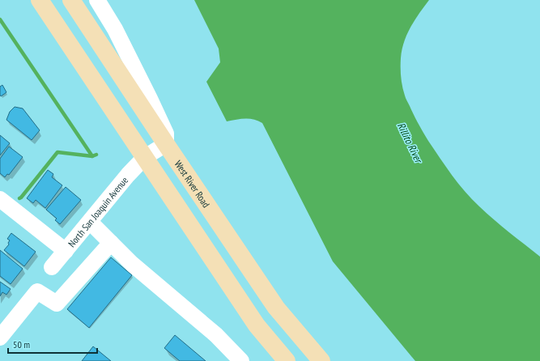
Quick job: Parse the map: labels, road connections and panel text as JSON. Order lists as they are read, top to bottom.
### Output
{
  "streets": {
    "main road": ["West River Road"],
    "street": ["North San Joaquin Avenue"]
  },
  "crossings": [
    ["West River Road", "North San Joaquin Avenue"]
  ],
  "water": ["Rillito River"],
  "scale_bar": "50 m"
}
